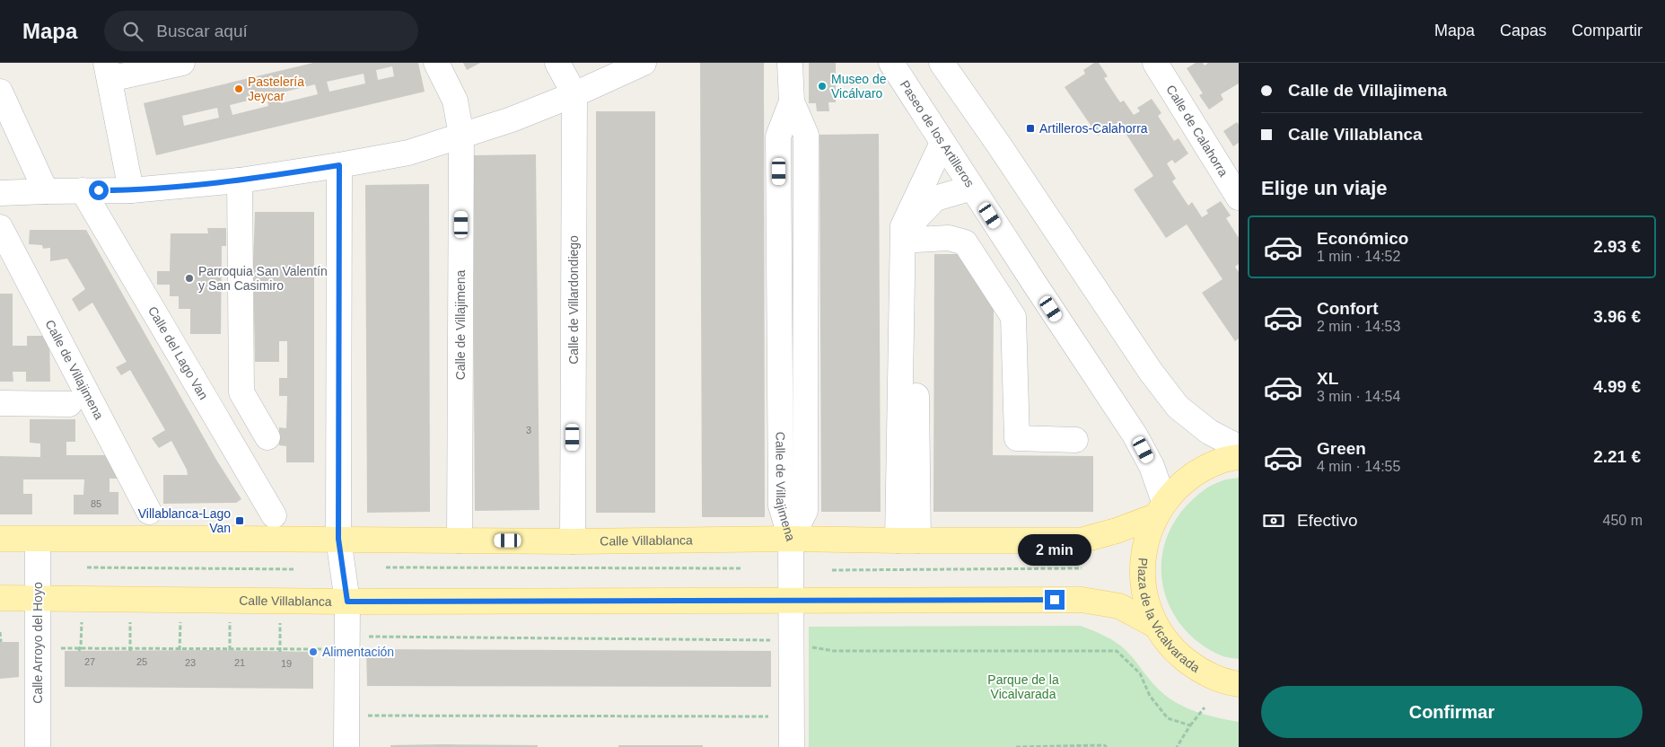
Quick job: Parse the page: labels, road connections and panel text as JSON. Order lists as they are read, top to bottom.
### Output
{
  "streets": {
    "main road": ["Calle Villablanca", "Plaza de la Vicalvarada"],
    "street": [
      "Calle de Calahorra",
      "Paseo de los Artilleros",
      "Calle de Villardondiego",
      "Calle de Villajimena",
      "Calle del Lago Van",
      "Calle Arroyo del Hoyo"
    ]
  },
  "crossings": [
    ["Paseo de los Artilleros", "Calle Villablanca"],
    ["Paseo de los Artilleros", "Plaza de la Vicalvarada"],
    ["Calle de Villardondiego", "Calle Villablanca"],
    ["Calle de Villajimena", "Calle Villablanca"],
    ["Calle Villablanca", "Plaza de la Vicalvarada"],
    ["Calle Villablanca", "Calle Arroyo del Hoyo"]
  ],
  "parks": ["Parque de la Vicalvarada"],
  "places": {
    "other": [
      "Museo de Vicálvaro",
      "Pastelería Jeycar",
      "Parroquia San Valentín y San Casimiro",
      "Alimentación"
    ],
    "transit": ["Artilleros-Calahorra", "Villablanca-Lago Van"]
  },
  "house_numbers": [
    "3",
    "85",
    "27",
    "25",
    "23",
    "21",
    "19"
  ],
  "page": {
    "header": "Mapa",
    "search": "Buscar aquí",
    "nav": ["Mapa", "Capas", "Compartir"],
    "banner": ["Calle de Villajimena", "Calle Villablanca"],
    "heading": "Elige un viaje",
    "list": [
      {
        "name": "Económico",
        "note": "1 min · 14:52",
        "value": "2.93 €"
      },
      {
        "name": "Confort",
        "note": "2 min · 14:53",
        "value": "3.96 €"
      },
      {
        "name": "XL",
        "note": "3 min · 14:54",
        "value": "4.99 €"
      },
      {
        "name": "Green",
        "note": "4 min · 14:55",
        "value": "2.21 €"
      }
    ],
    "pay": ["Efectivo", "450 m"],
    "bubble": "2 min",
    "buttons": "Confirmar"
  }
}
